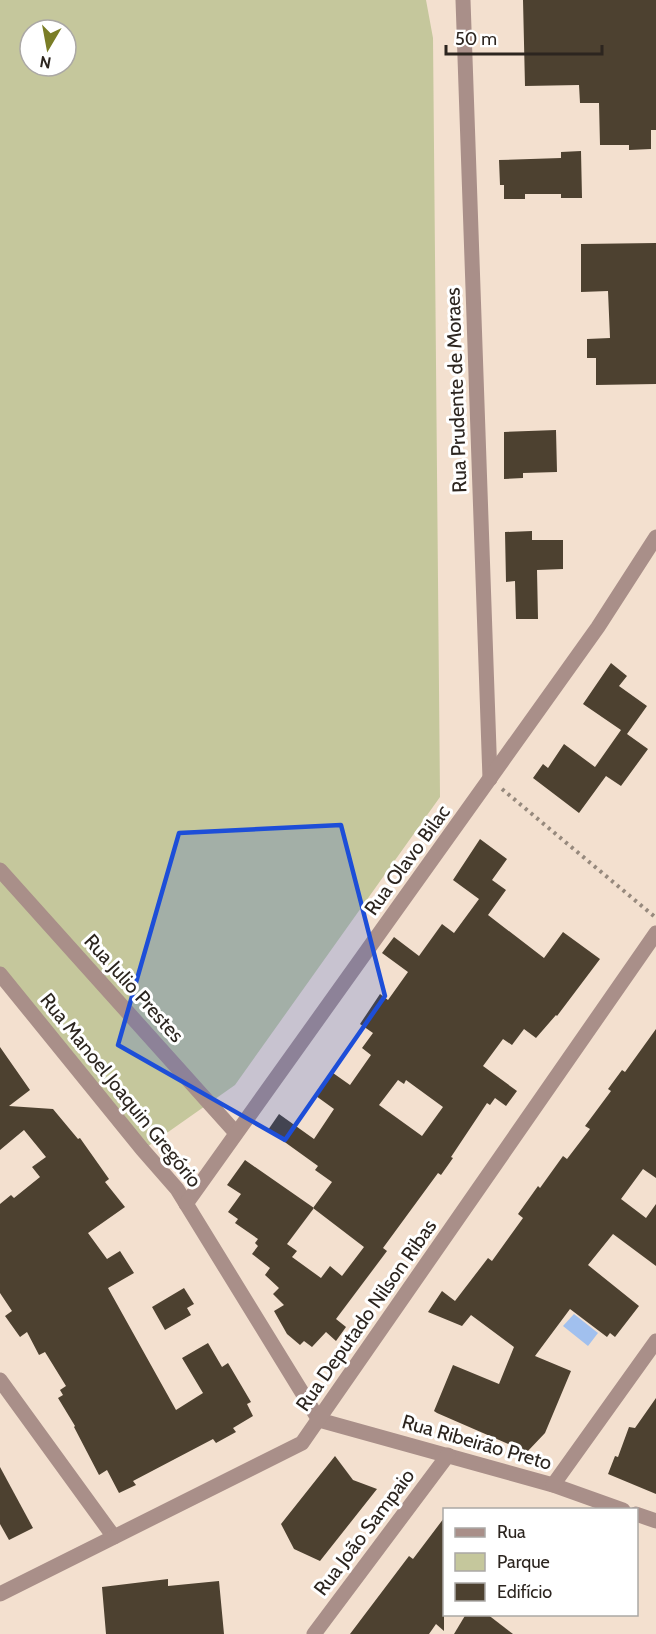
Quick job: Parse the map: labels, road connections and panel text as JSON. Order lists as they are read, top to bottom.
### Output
{
  "streets": {
    "street": [
      "Rua Prudente de Moraes",
      "Rua Olavo Bilac",
      "Rua Julio Prestes",
      "Rua Manoel Joaquin Gregório",
      "Rua Deputado Nilson Ribas",
      "Rua Ribeirão Preto",
      "Rua João Sampaio"
    ]
  },
  "crossings": [
    ["Rua Prudente de Moraes", "Rua Olavo Bilac"],
    ["Rua Olavo Bilac", "Rua Julio Prestes"],
    ["Rua Olavo Bilac", "Rua Manoel Joaquin Gregório"],
    ["Rua Manoel Joaquin Gregório", "Rua Deputado Nilson Ribas"],
    ["Rua Manoel Joaquin Gregório", "Rua Ribeirão Preto"],
    ["Rua Deputado Nilson Ribas", "Rua Ribeirão Preto"],
    ["Rua Ribeirão Preto", "Rua João Sampaio"]
  ],
  "legend": ["Rua", "Parque", "Edifício"],
  "scale_bar": "50 m",
  "north": "bottom"
}
